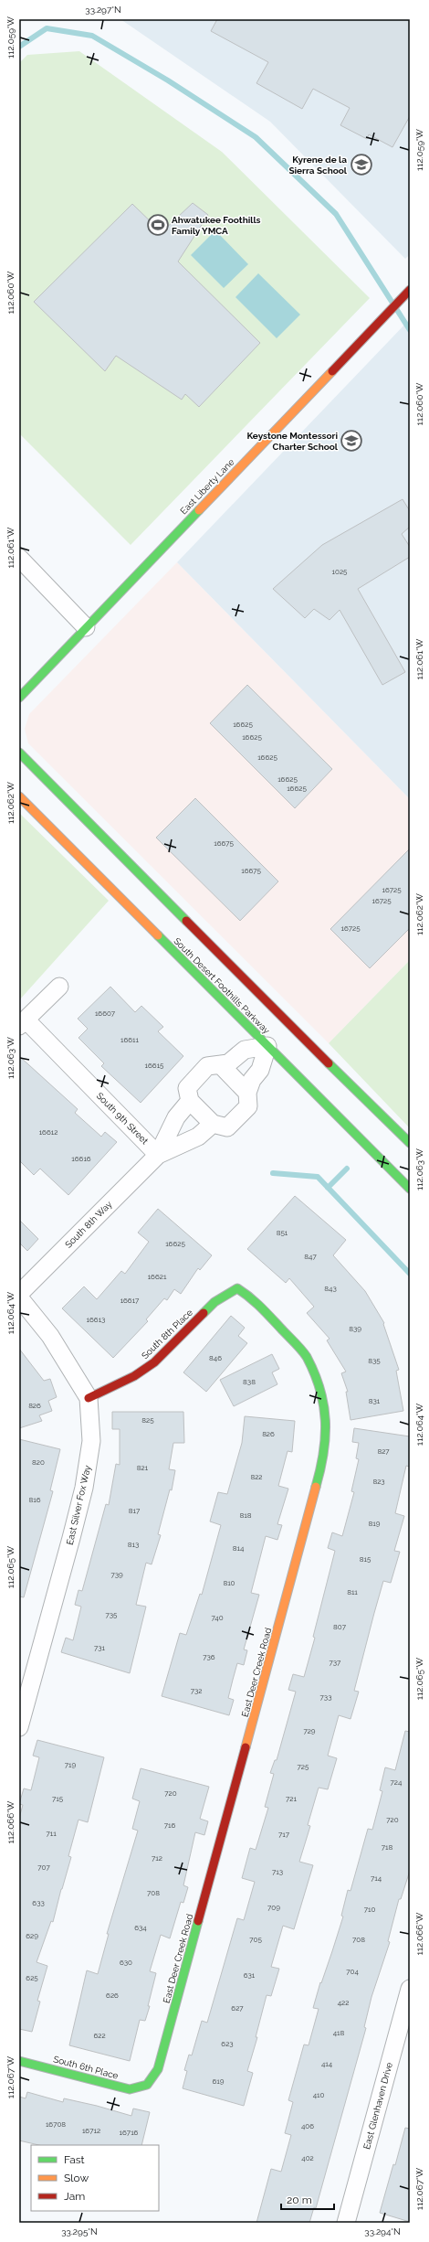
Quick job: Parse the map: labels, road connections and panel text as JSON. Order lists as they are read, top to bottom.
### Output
{
  "streets": {
    "street": [
      "East Liberty Lane",
      "South Desert Foothills Parkway",
      "South 9th Street",
      "South 8th Way",
      "South 8th Place",
      "East Silver Fox Way",
      "East Deer Creek Road",
      "South 6th Place",
      "East Glenhaven Drive"
    ]
  },
  "crossings": [
    ["South 9th Street", "South 8th Way"],
    ["South 8th Place", "East Silver Fox Way"],
    ["South 8th Place", "East Deer Creek Road"],
    ["East Deer Creek Road", "South 6th Place"]
  ],
  "places": {
    "school or university": ["Kyrene de la Sierra School", "Keystone Montessori Charter School"],
    "sports": ["Ahwatukee Foothills Family YMCA"]
  },
  "house_numbers": [
    "1025",
    "16625",
    "16625",
    "16625",
    "16625",
    "16625",
    "16675",
    "16675",
    "16725",
    "16725",
    "16725",
    "16607",
    "16611",
    "16615",
    "16612",
    "16616",
    "851",
    "16625",
    "847",
    "16621",
    "843",
    "16617",
    "16613",
    "839",
    "846",
    "835",
    "838",
    "831",
    "826",
    "825",
    "826",
    "827",
    "820",
    "821",
    "822",
    "823",
    "816",
    "817",
    "818",
    "819",
    "813",
    "814",
    "815",
    "739",
    "810",
    "811",
    "735",
    "740",
    "807",
    "731",
    "736",
    "737",
    "732",
    "733",
    "729",
    "719",
    "725",
    "724",
    "720",
    "715",
    "721",
    "720",
    "716",
    "711",
    "717",
    "718",
    "712",
    "707",
    "713",
    "714",
    "708",
    "633",
    "709",
    "710",
    "634",
    "629",
    "705",
    "708",
    "630",
    "704",
    "631",
    "625",
    "626",
    "422",
    "627",
    "418",
    "622",
    "623",
    "414",
    "619",
    "410",
    "16708",
    "406",
    "16712",
    "16716",
    "402"
  ],
  "legend": ["Fast", "Slow", "Jam"],
  "scale_bar": "20 m",
  "coordinates": [
    "33.297°N",
    "112.059°W",
    "112.060°W",
    "112.061°W",
    "112.062°W",
    "112.063°W",
    "112.064°W",
    "112.065°W",
    "112.066°W",
    "112.067°W",
    "33.295°N",
    "33.294°N"
  ]
}
